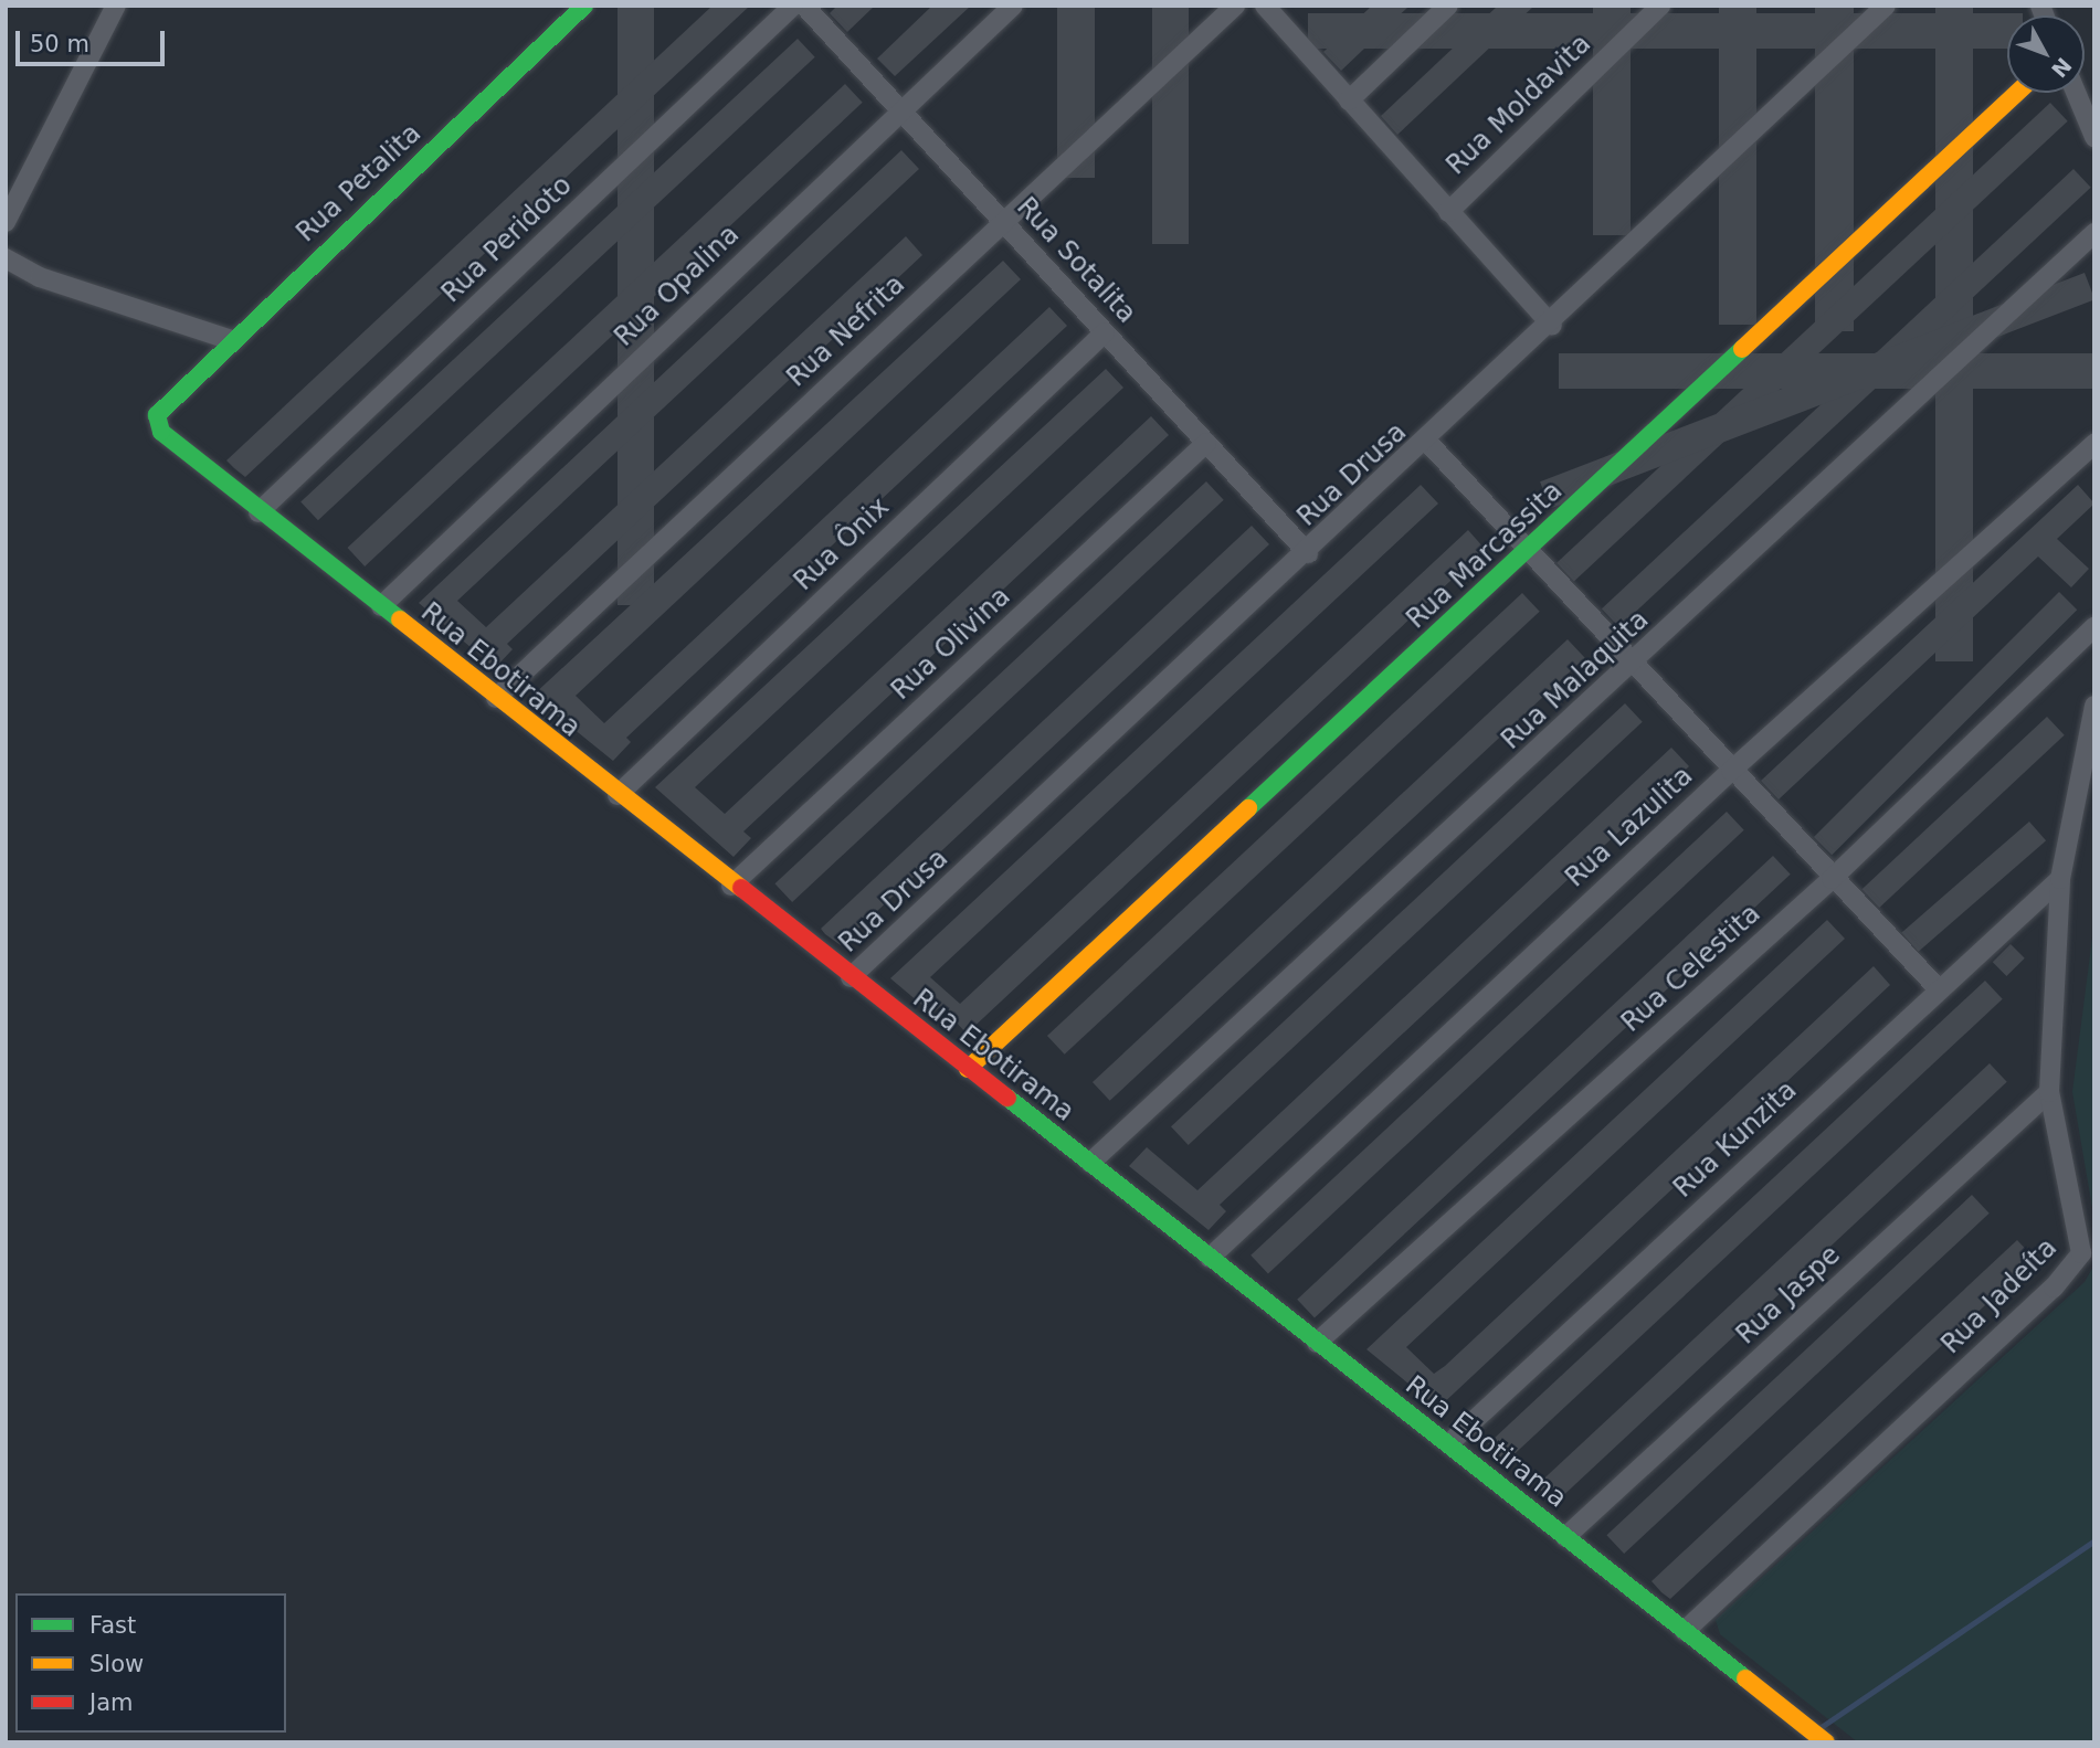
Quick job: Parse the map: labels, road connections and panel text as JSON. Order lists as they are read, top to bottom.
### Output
{
  "streets": {
    "street": [
      "Rua Moldavita",
      "Rua Petalita",
      "Rua Peridoto",
      "Rua Sotalita",
      "Rua Opalina",
      "Rua Nefrita",
      "Rua Drusa",
      "Rua Ônix",
      "Rua Marcassita",
      "Rua Olivina",
      "Rua Ebotirama",
      "Rua Malaquita",
      "Rua Lazulita",
      "Rua Celestita",
      "Rua Kunzita",
      "Rua Jaspe",
      "Rua Jadeíta"
    ]
  },
  "crossings": [
    ["Rua Petalita", "Rua Ebotirama"],
    ["Rua Peridoto", "Rua Ebotirama"],
    ["Rua Sotalita", "Rua Opalina"],
    ["Rua Sotalita", "Rua Nefrita"],
    ["Rua Sotalita", "Rua Drusa"],
    ["Rua Sotalita", "Rua Ônix"],
    ["Rua Sotalita", "Rua Olivina"],
    ["Rua Opalina", "Rua Ebotirama"],
    ["Rua Nefrita", "Rua Ebotirama"],
    ["Rua Drusa", "Rua Ebotirama"],
    ["Rua Ônix", "Rua Ebotirama"],
    ["Rua Marcassita", "Rua Ebotirama"],
    ["Rua Olivina", "Rua Ebotirama"],
    ["Rua Ebotirama", "Rua Malaquita"],
    ["Rua Ebotirama", "Rua Lazulita"],
    ["Rua Ebotirama", "Rua Celestita"],
    ["Rua Ebotirama", "Rua Kunzita"],
    ["Rua Ebotirama", "Rua Jaspe"],
    ["Rua Ebotirama", "Rua Jadeíta"],
    ["Rua Kunzita", "Rua Jadeíta"],
    ["Rua Jaspe", "Rua Jadeíta"]
  ],
  "legend": ["Fast", "Slow", "Jam"],
  "scale_bar": "50 m",
  "north": "bottom right"
}
